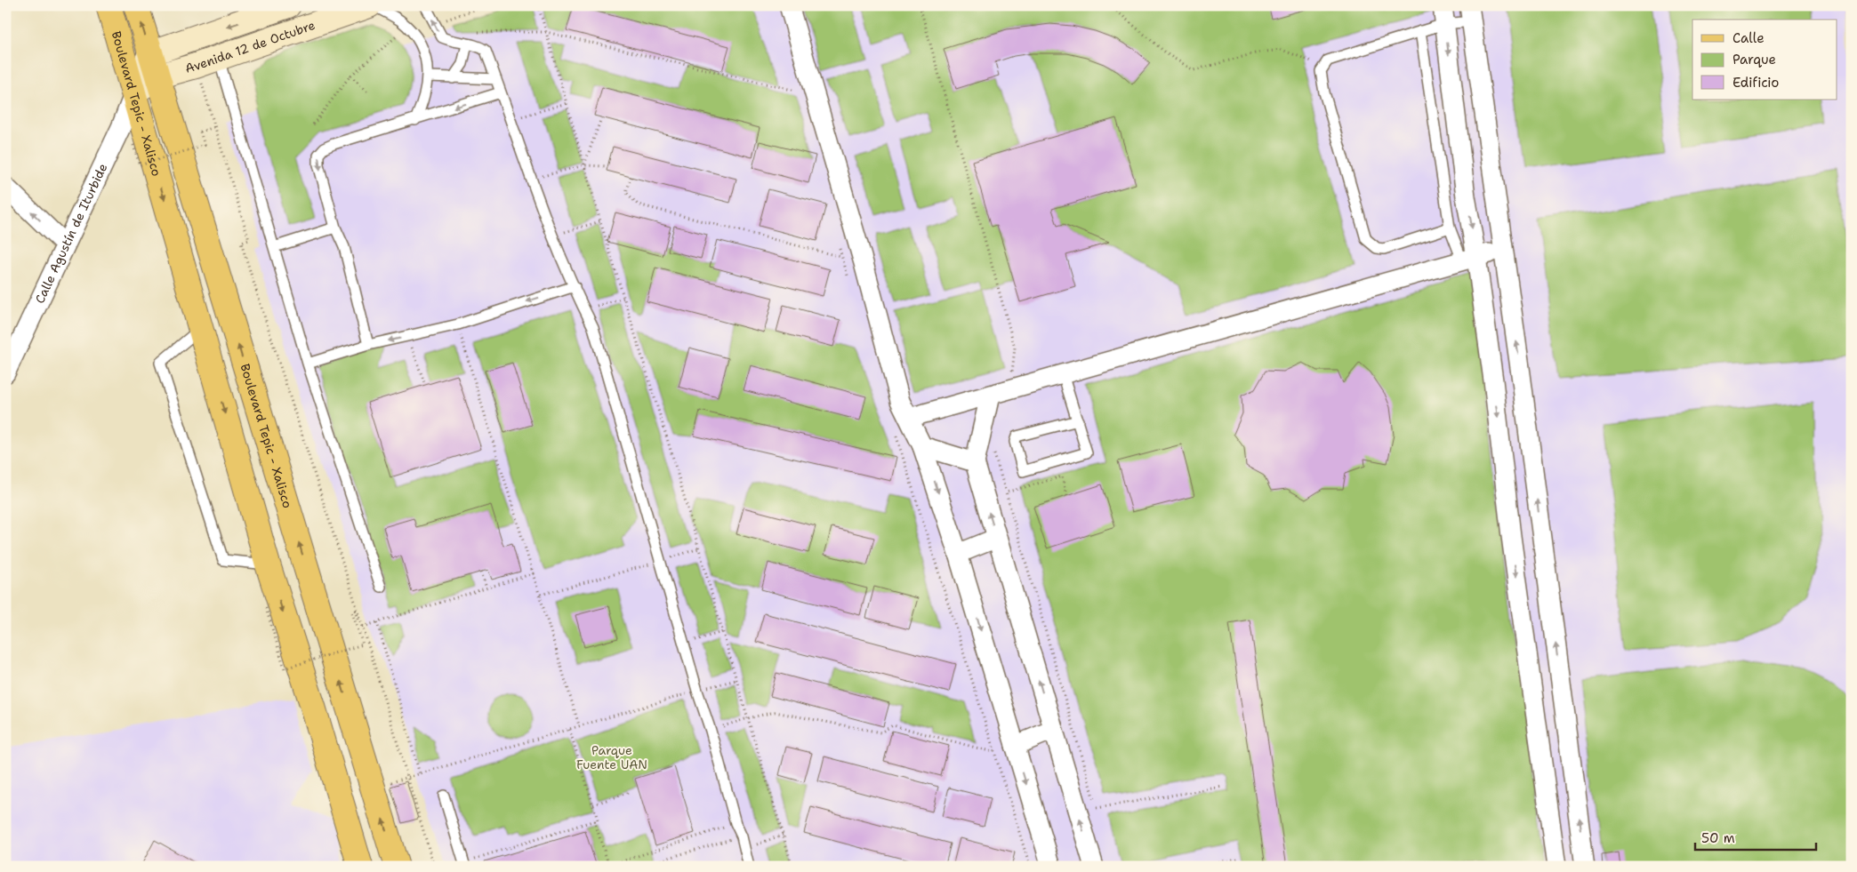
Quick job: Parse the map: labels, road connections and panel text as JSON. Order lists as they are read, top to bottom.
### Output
{
  "streets": {
    "main road": ["Avenida 12 de Octubre", "Boulevard Tepic - Xalisco"],
    "street": ["Calle Agustín de Iturbide"]
  },
  "crossings": [
    ["Avenida 12 de Octubre", "Boulevard Tepic - Xalisco"],
    ["Avenida 12 de Octubre", "Calle Agustín de Iturbide"],
    ["Boulevard Tepic - Xalisco", "Calle Agustín de Iturbide"]
  ],
  "parks": ["Parque Fuente UAN"],
  "legend": ["Calle", "Parque", "Edificio"],
  "scale_bar": "50 m"
}
